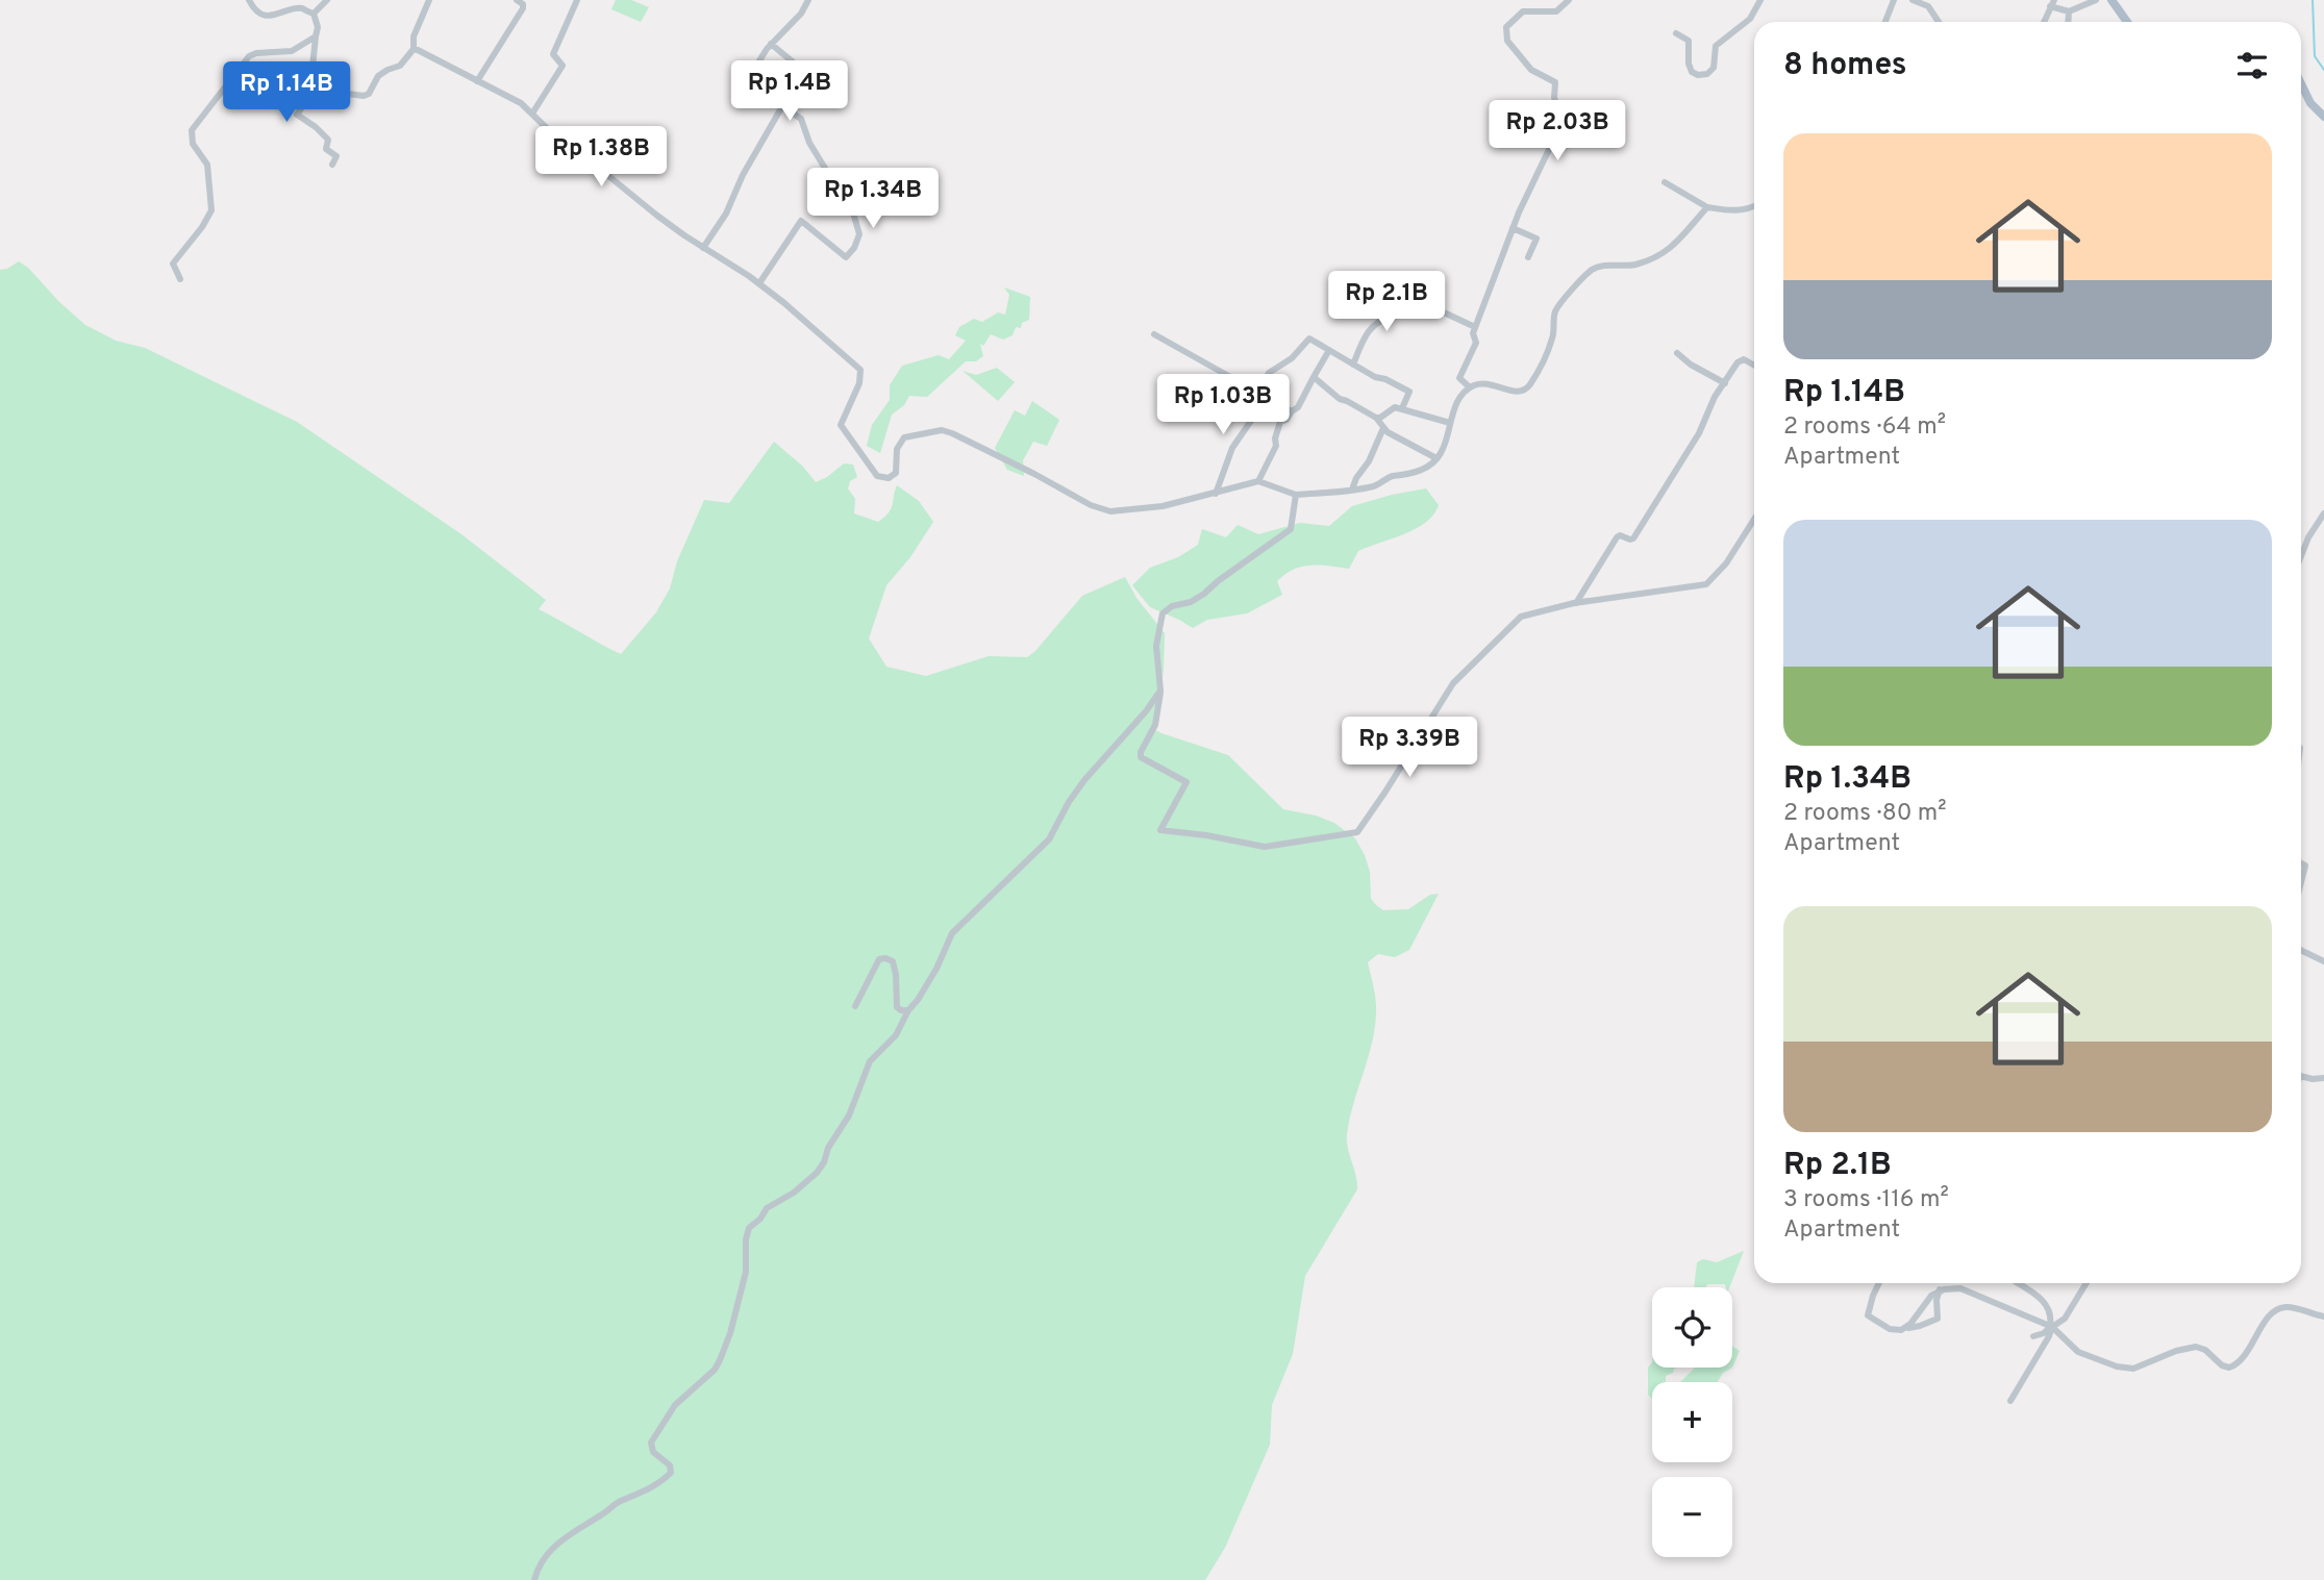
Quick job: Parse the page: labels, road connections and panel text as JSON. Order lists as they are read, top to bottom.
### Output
{
  "page": {
    "heading": "8 homes",
    "price": [
      "Rp 1.4B",
      "Rp 1.14B",
      "Rp 2.03B",
      "Rp 1.38B",
      "Rp 1.34B",
      "Rp 2.1B",
      "Rp 1.03B",
      "Rp 3.39B"
    ],
    "list": [
      {
        "name": "Rp 1.14B",
        "note": "2 rooms · 64 m² · Apartment"
      },
      {
        "name": "Rp 1.34B",
        "note": "2 rooms · 80 m² · Apartment"
      },
      {
        "name": "Rp 2.1B",
        "note": "3 rooms · 116 m² · Apartment"
      }
    ],
    "map_buttons": ["+", "−"]
  }
}
